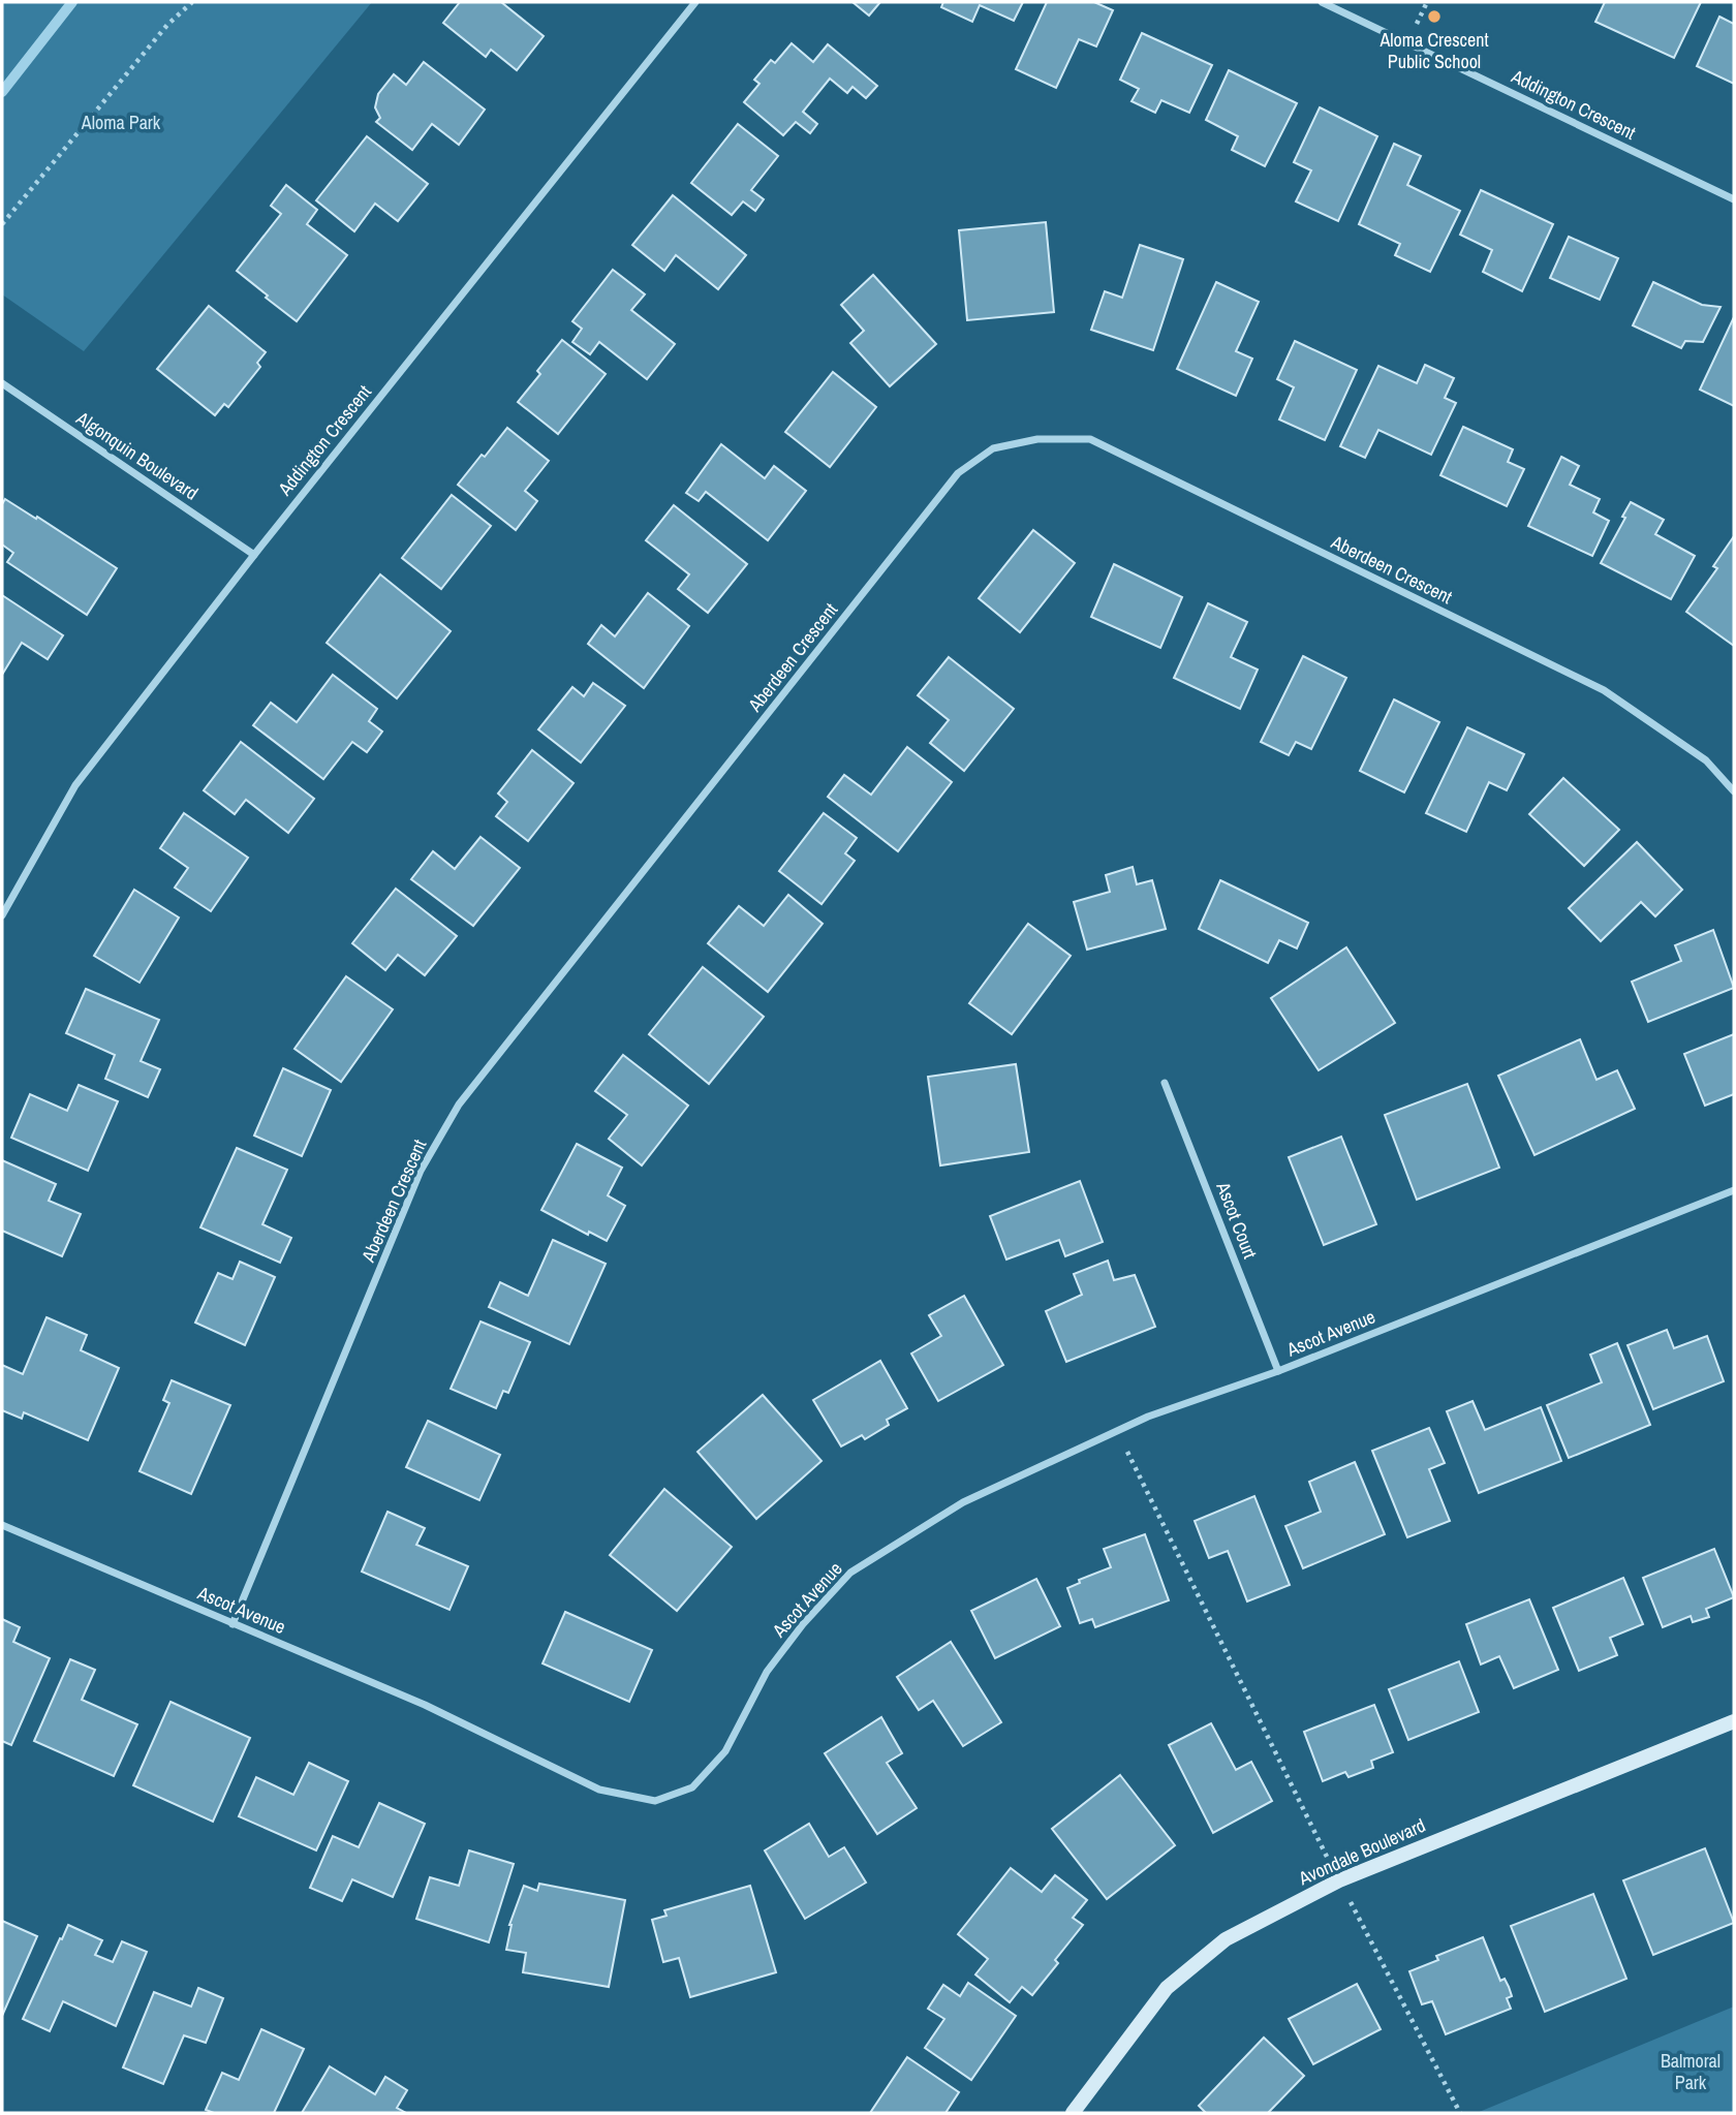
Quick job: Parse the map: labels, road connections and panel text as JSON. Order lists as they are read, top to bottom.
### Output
{
  "streets": {
    "street": [
      "Addington Crescent",
      "Algonquin Boulevard",
      "Aberdeen Crescent",
      "Ascot Court",
      "Ascot Avenue",
      "Avondale Boulevard"
    ]
  },
  "crossings": [
    ["Addington Crescent", "Algonquin Boulevard"],
    ["Aberdeen Crescent", "Ascot Avenue"],
    ["Ascot Court", "Ascot Avenue"]
  ],
  "parks": ["Aloma Park", "Balmoral Park"],
  "places": ["Aloma Crescent Public School"]
}
